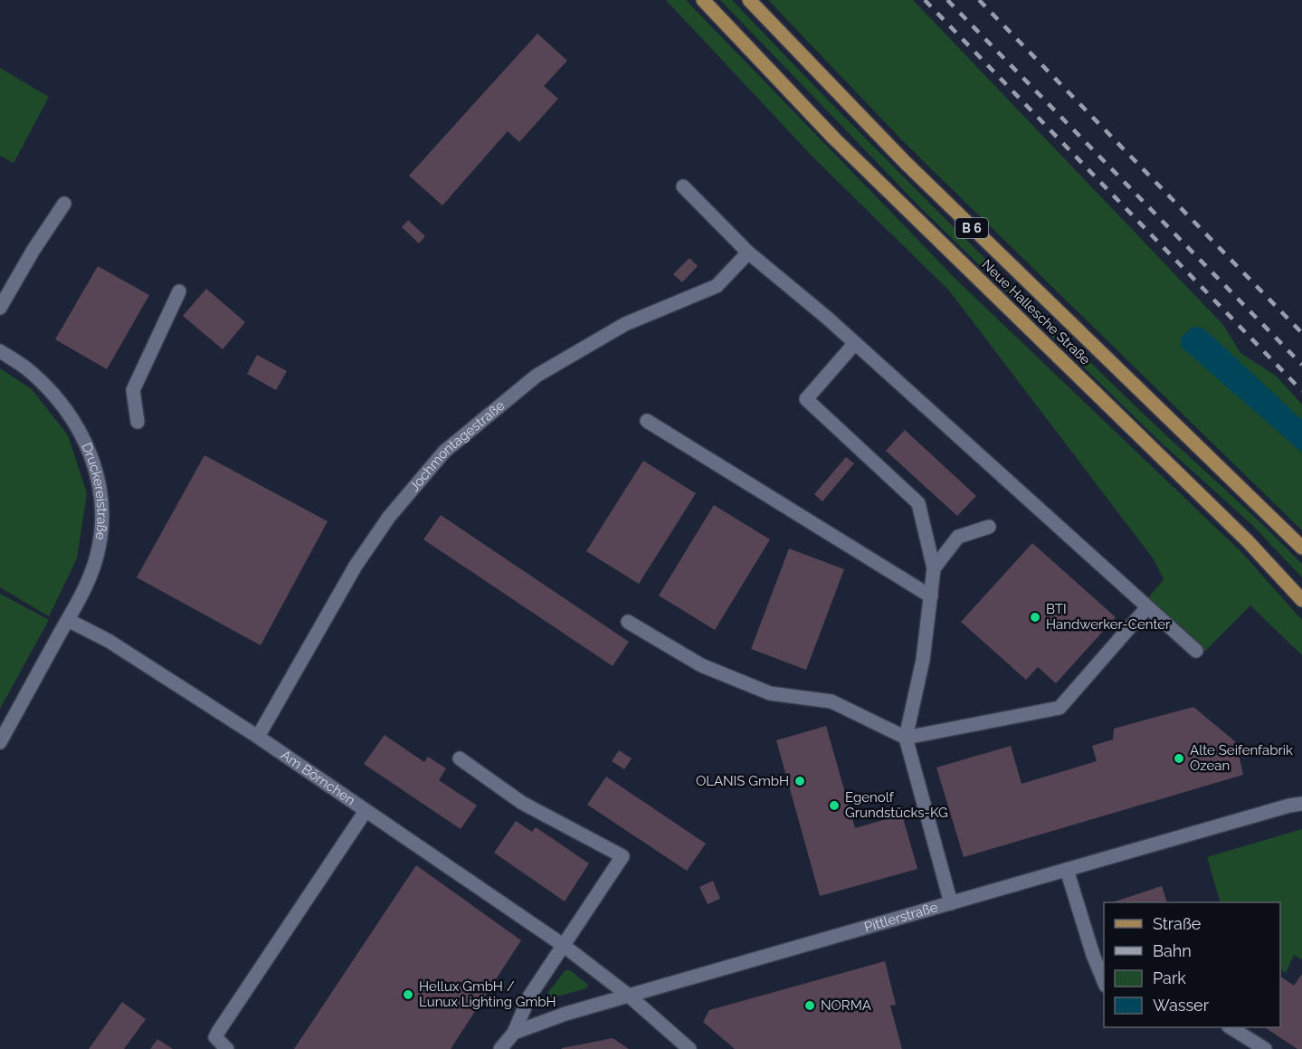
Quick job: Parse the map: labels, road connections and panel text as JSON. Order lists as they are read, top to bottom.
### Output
{
  "streets": {
    "main road": ["B 6", "Neue Hallesche Straße"],
    "street": [
      "Jochmontagestraße",
      "Druckereistraße",
      "Am Börnchen",
      "Pittlerstraße"
    ]
  },
  "crossings": [
    ["Jochmontagestraße", "Am Börnchen"],
    ["Druckereistraße", "Am Börnchen"],
    ["Am Börnchen", "Pittlerstraße"]
  ],
  "places": [
    "BTI Handwerker-Center",
    "Alte Seifenfabrik Ozean",
    "OLANIS GmbH",
    "Egenolf Grundstücks-KG",
    "Hellux GmbH / Lunux Lighting GmbH",
    "NORMA"
  ],
  "legend": [
    "Straße",
    "Bahn",
    "Park",
    "Wasser"
  ]
}
